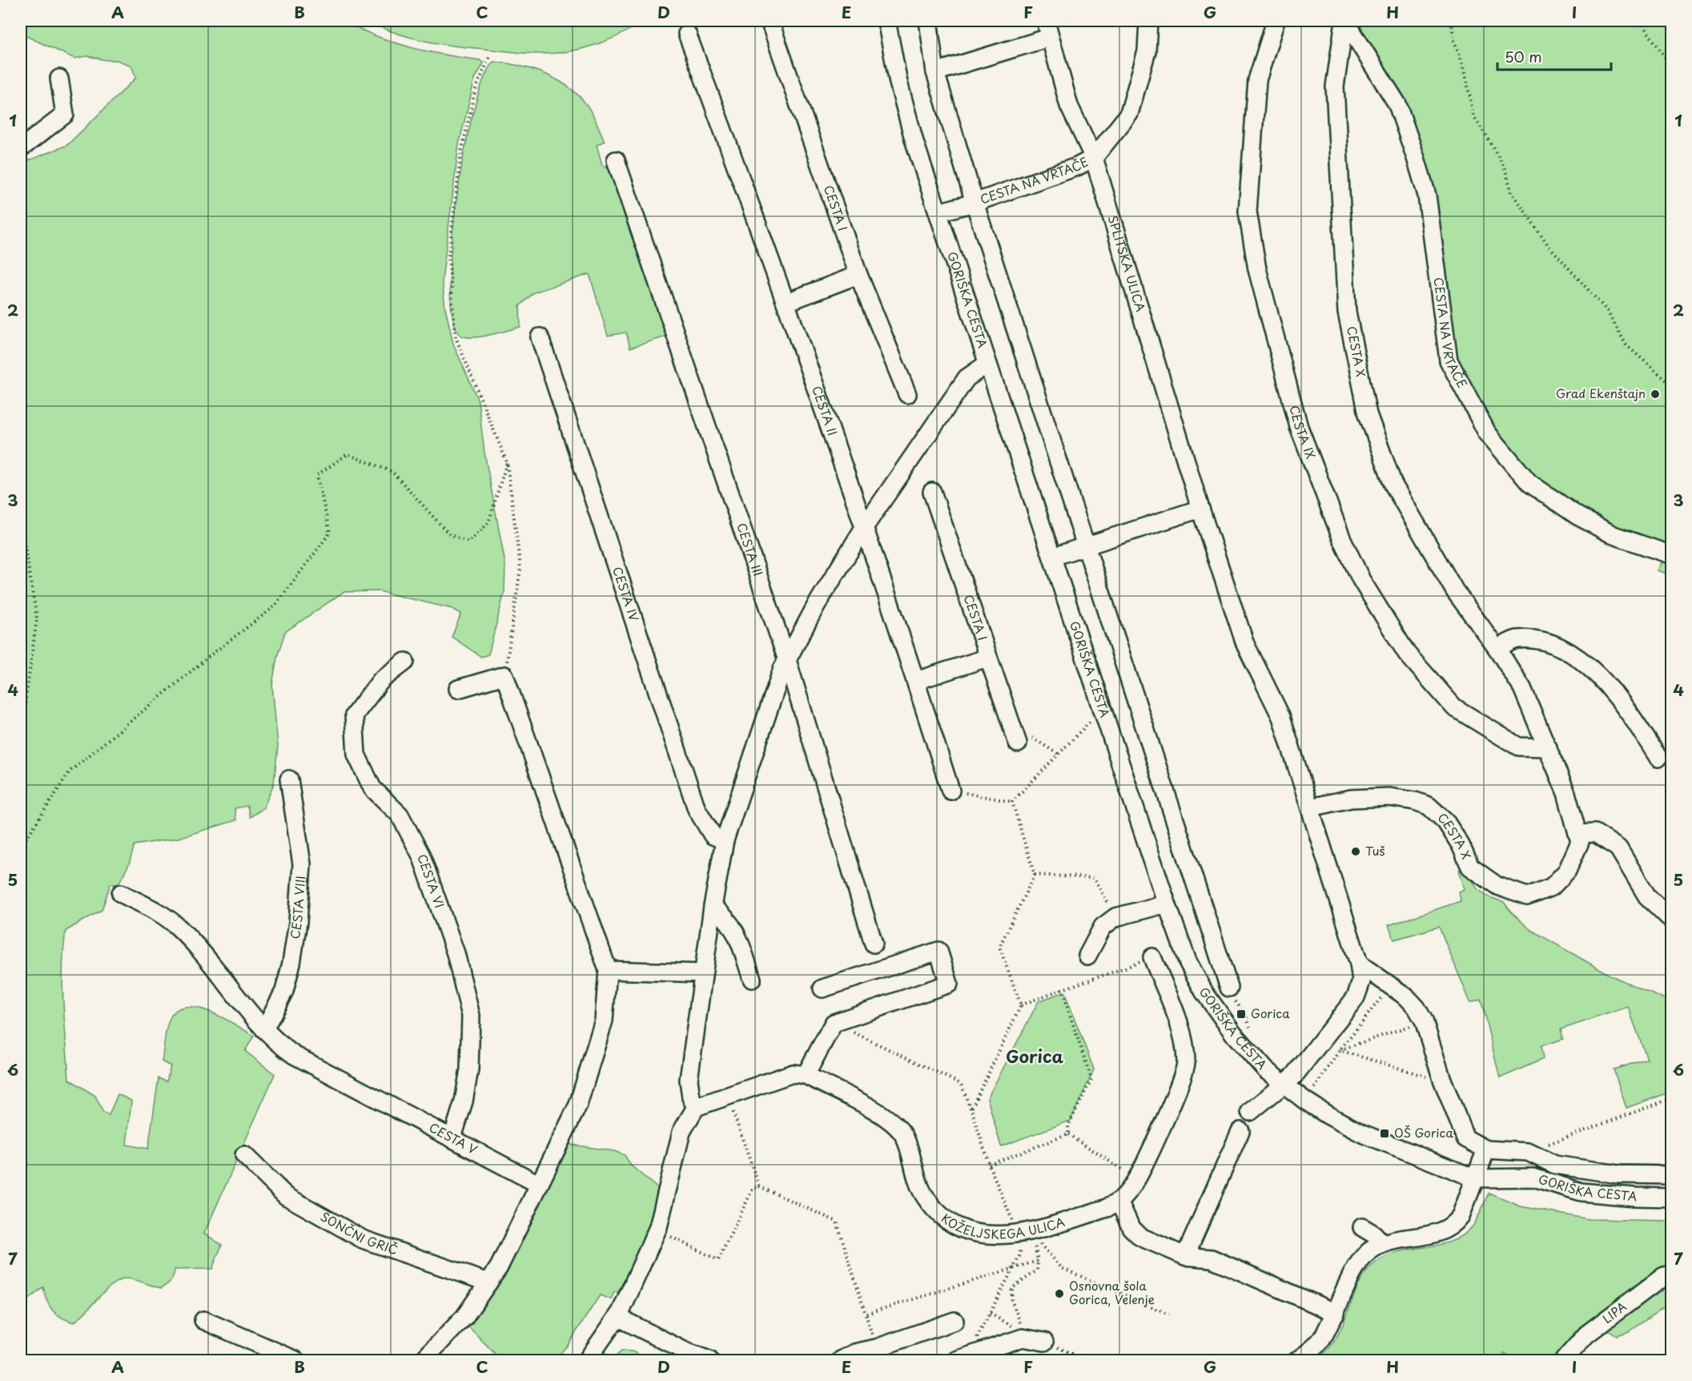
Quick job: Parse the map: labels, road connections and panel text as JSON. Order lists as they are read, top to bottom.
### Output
{
  "streets": {
    "street": [
      "CESTA NA VRTAČE",
      "CESTA I",
      "SPLITSKA ULICA",
      "GORIŠKA CESTA",
      "CESTA X",
      "CESTA II",
      "CESTA IX",
      "CESTA III",
      "CESTA IV",
      "CESTA VI",
      "CESTA VIII",
      "CESTA V",
      "KOŽELJSKEGA ULICA",
      "SONČNI GRIČ",
      "LIPA"
    ]
  },
  "crossings": [
    ["CESTA NA VRTAČE", "SPLITSKA ULICA"],
    ["CESTA NA VRTAČE", "GORIŠKA CESTA"],
    ["CESTA NA VRTAČE", "CESTA X"],
    ["SPLITSKA ULICA", "GORIŠKA CESTA"],
    ["SPLITSKA ULICA", "CESTA X"],
    ["CESTA X", "CESTA IX"],
    ["CESTA VI", "CESTA V"],
    ["CESTA VIII", "CESTA V"]
  ],
  "districts": ["Gorica"],
  "places": {
    "other": ["Grad Ekenštajn", "Tuš", "Osnovna šola Gorica, Velenje"],
    "transit": ["Gorica", "OŠ Gorica"]
  },
  "scale_bar": "50 m",
  "grid": {
    "columns": [
      "A",
      "B",
      "C",
      "D",
      "E",
      "F",
      "G",
      "H",
      "I"
    ],
    "rows": [
      "1",
      "2",
      "3",
      "4",
      "5",
      "6",
      "7"
    ]
  }
}
